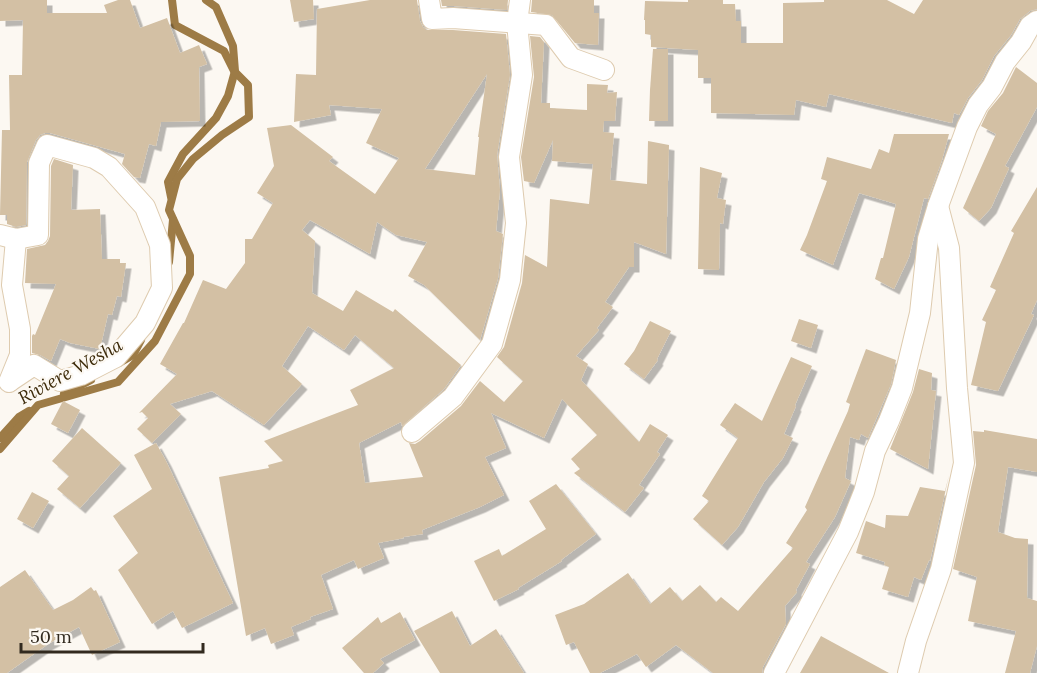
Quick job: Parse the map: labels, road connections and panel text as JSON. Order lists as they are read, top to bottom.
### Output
{
  "water": ["Riviere Wesha"],
  "scale_bar": "50 m"
}
